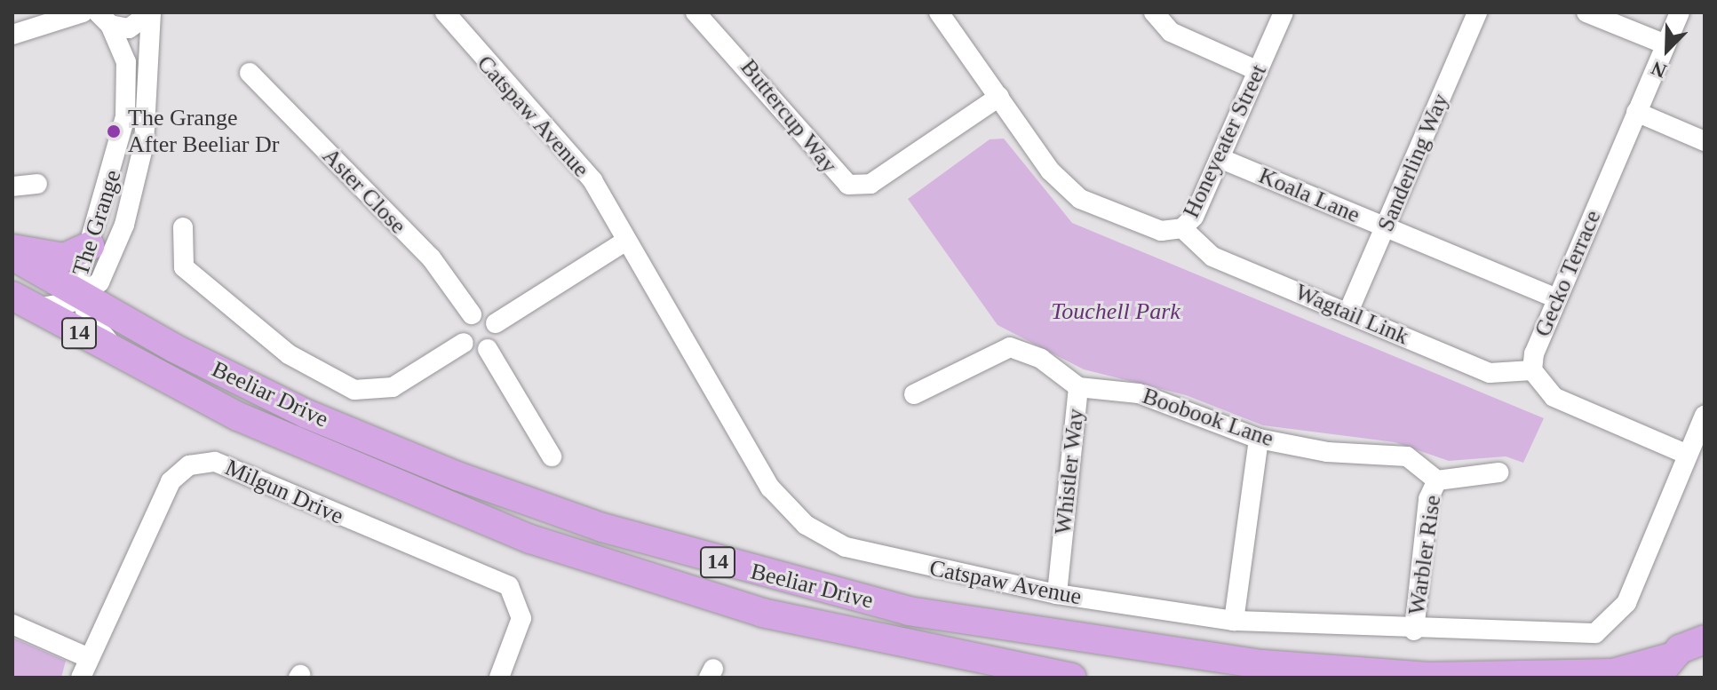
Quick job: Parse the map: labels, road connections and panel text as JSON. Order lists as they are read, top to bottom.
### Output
{
  "streets": {
    "highway": ["14", "Beeliar Drive"],
    "street": [
      "Catspaw Avenue",
      "Buttercup Way",
      "Honeyeater Street",
      "Sanderling Way",
      "Aster Close",
      "Koala Lane",
      "The Grange",
      "Gecko Terrace",
      "Wagtail Link",
      "Boobook Lane",
      "Whistler Way",
      "Milgun Drive",
      "Warbler Rise"
    ]
  },
  "crossings": [
    ["Catspaw Avenue", "Whistler Way"],
    ["Catspaw Avenue", "Warbler Rise"],
    ["Buttercup Way", "Honeyeater Street"],
    ["Honeyeater Street", "Koala Lane"],
    ["Honeyeater Street", "Wagtail Link"],
    ["Sanderling Way", "Koala Lane"],
    ["Sanderling Way", "Wagtail Link"],
    ["Koala Lane", "Gecko Terrace"],
    ["The Grange", "Beeliar Drive"],
    ["Gecko Terrace", "Wagtail Link"],
    ["14", "Beeliar Drive"],
    ["Boobook Lane", "Whistler Way"],
    ["Boobook Lane", "Warbler Rise"]
  ],
  "parks": ["Touchell Park"],
  "places": ["The Grange After Beeliar Dr"],
  "north": "bottom left"
}
